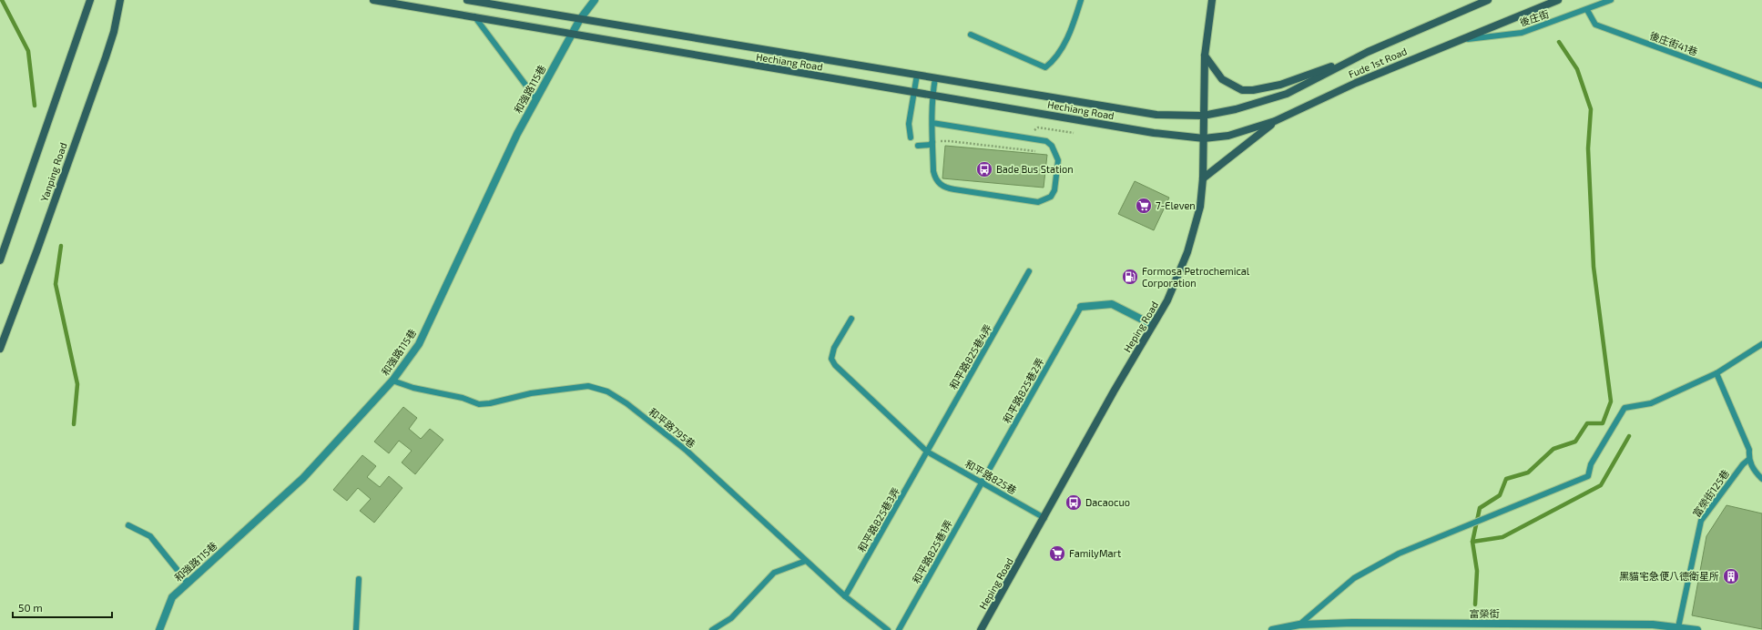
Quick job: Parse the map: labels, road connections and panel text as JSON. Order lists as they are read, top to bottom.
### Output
{
  "streets": {
    "street": [
      "Hechiang Road",
      "Fude 1st Road",
      "和強路115巷",
      "Yanping Road",
      "Heping Road",
      "富榮街"
    ],
    "lane": [
      "後庄街",
      "後庄街41巷",
      "和平路825巷4弄",
      "和平路825巷2弄",
      "和平路795巷",
      "和平路825巷",
      "富榮街125巷",
      "和平路825巷3弄",
      "和平路825巷1弄"
    ]
  },
  "crossings": [
    ["後庄街", "後庄街41巷"],
    ["後庄街", "Fude 1st Road"],
    ["Hechiang Road", "Fude 1st Road"],
    ["Hechiang Road", "和強路115巷"],
    ["Hechiang Road", "Heping Road"],
    ["Fude 1st Road", "Heping Road"],
    ["和強路115巷", "和平路795巷"],
    ["Heping Road", "和平路825巷"],
    ["和平路825巷4弄", "和平路825巷"],
    ["和平路825巷4弄", "和平路825巷3弄"],
    ["和平路825巷2弄", "和平路825巷"],
    ["和平路825巷2弄", "和平路825巷1弄"],
    ["和平路795巷", "和平路825巷3弄"],
    ["和平路825巷", "和平路825巷3弄"],
    ["和平路825巷", "和平路825巷1弄"],
    ["富榮街125巷", "富榮街"]
  ],
  "places": {
    "bus stop": ["Bade Bus Station", "Dacaocuo"],
    "supermarket": ["7-Eleven", "FamilyMart"],
    "fuel station": ["Formosa Petrochemical Corporation"],
    "building": ["黑貓宅急便八德衛星所"]
  },
  "scale_bar": "50 m"
}
